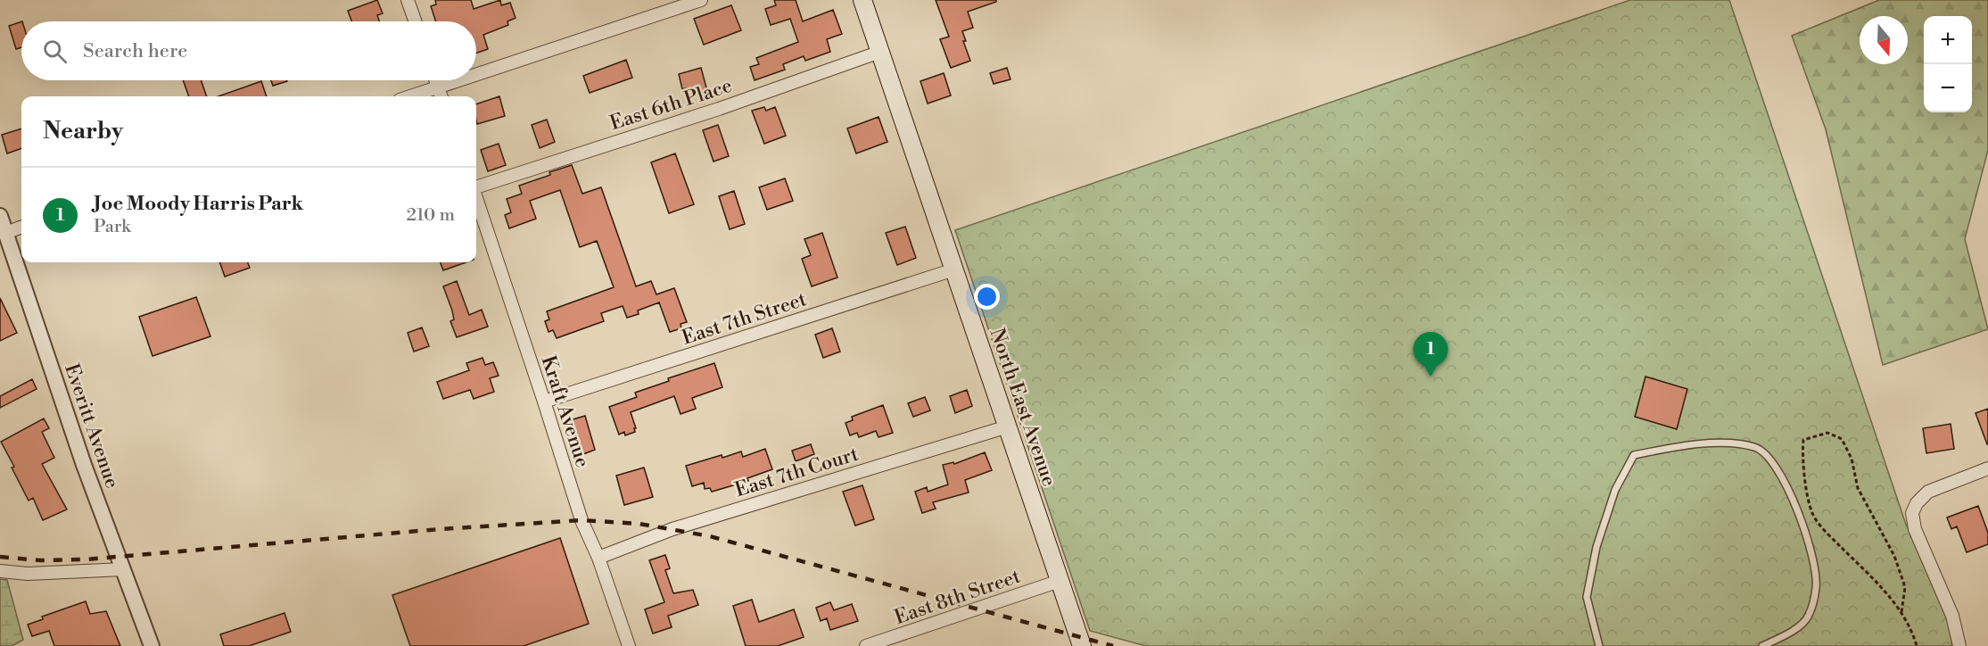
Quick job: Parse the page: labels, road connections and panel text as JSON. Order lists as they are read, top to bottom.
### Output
{
  "streets": {
    "main road": ["North East Avenue"],
    "street": [
      "East 6th Place",
      "East 7th Street",
      "Kraft Avenue",
      "Everitt Avenue",
      "East 7th Court",
      "East 8th Street"
    ]
  },
  "crossings": [
    ["East 6th Place", "North East Avenue"],
    ["East 7th Street", "North East Avenue"],
    ["East 7th Street", "Kraft Avenue"],
    ["North East Avenue", "East 7th Court"],
    ["North East Avenue", "East 8th Street"],
    ["Kraft Avenue", "East 7th Court"]
  ],
  "north": "bottom",
  "page": {
    "map_buttons": ["+", "−"],
    "search": "Search here",
    "heading": "Nearby",
    "list": [
      {
        "mark": "1",
        "name": "Joe Moody Harris Park",
        "note": "Park",
        "value": "210 m"
      }
    ],
    "pins": "1"
  }
}
